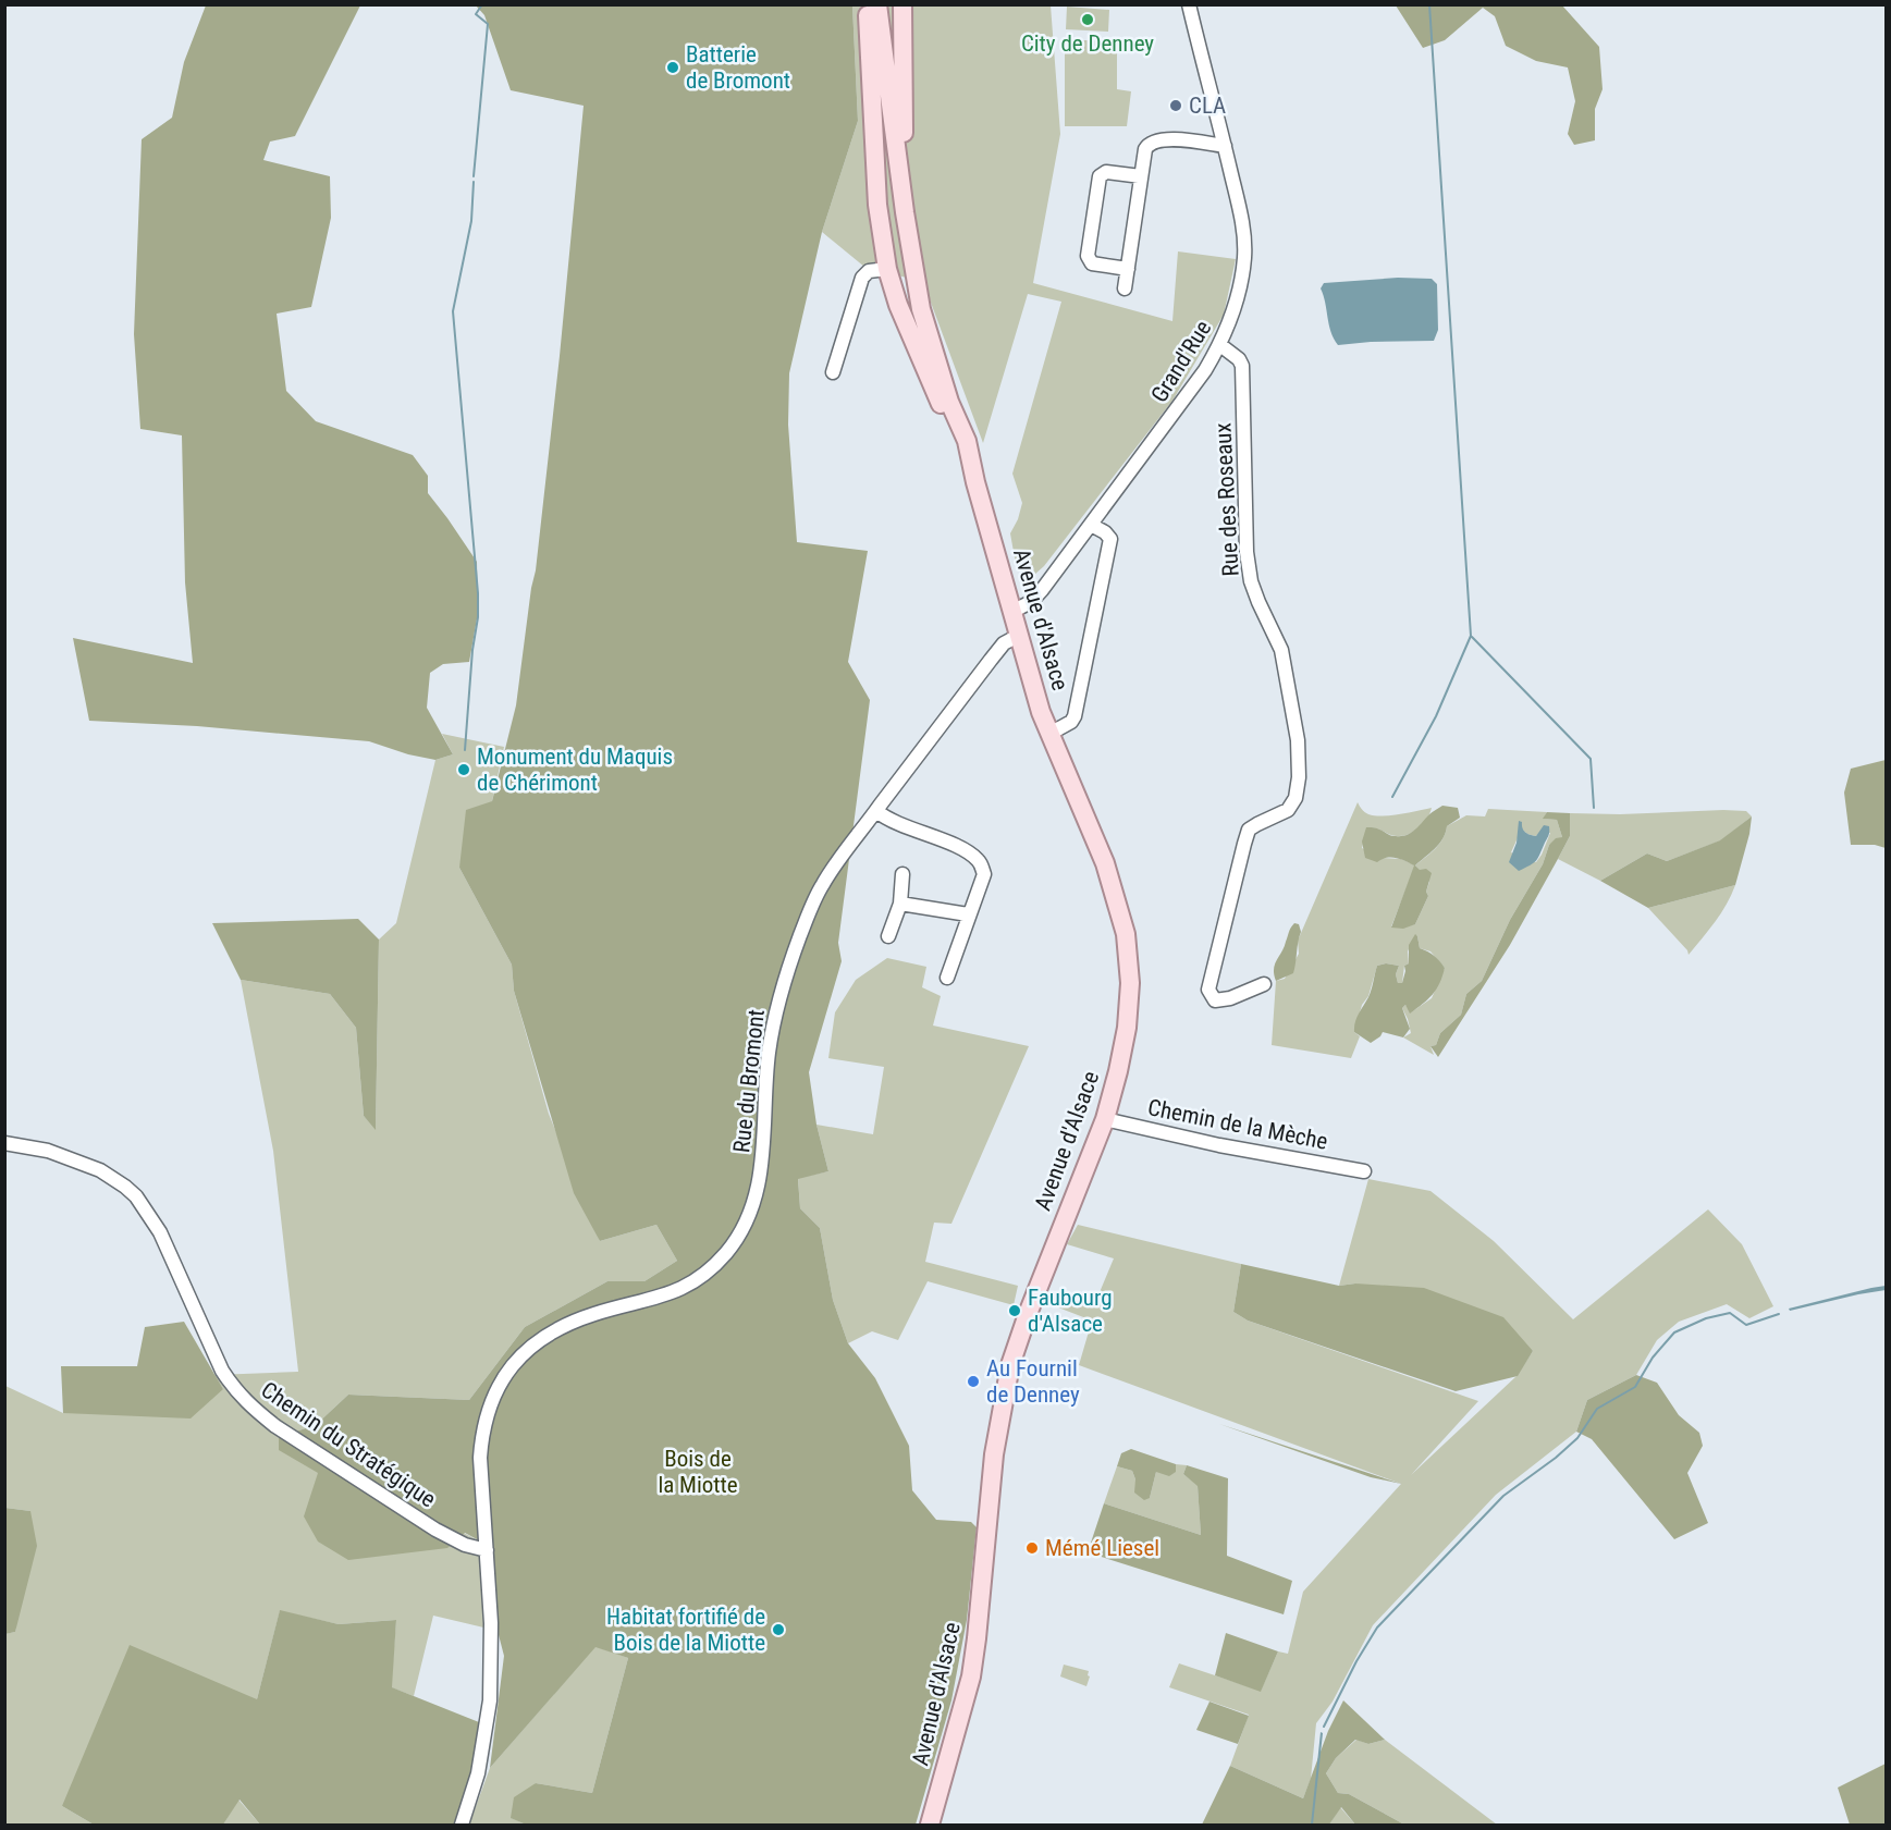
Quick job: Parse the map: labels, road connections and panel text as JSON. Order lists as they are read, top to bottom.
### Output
{
  "streets": {
    "main road": ["Avenue d'Alsace"],
    "street": [
      "Grand'Rue",
      "Rue des Roseaux",
      "Rue du Bromont",
      "Chemin de la Mèche",
      "Chemin du Stratégique"
    ]
  },
  "crossings": [
    ["Grand'Rue", "Rue des Roseaux"],
    ["Grand'Rue", "Avenue d'Alsace"],
    ["Avenue d'Alsace", "Rue du Bromont"],
    ["Avenue d'Alsace", "Chemin de la Mèche"],
    ["Rue du Bromont", "Chemin du Stratégique"]
  ],
  "parks": ["Bois de la Miotte"],
  "places": [
    "City de Denney",
    "Batterie de Bromont",
    "CLA",
    "Monument du Maquis de Chérimont",
    "Faubourg d'Alsace",
    "Au Fournil de Denney",
    "Mémé Liesel",
    "Habitat fortifié de Bois de la Miotte"
  ]
}
